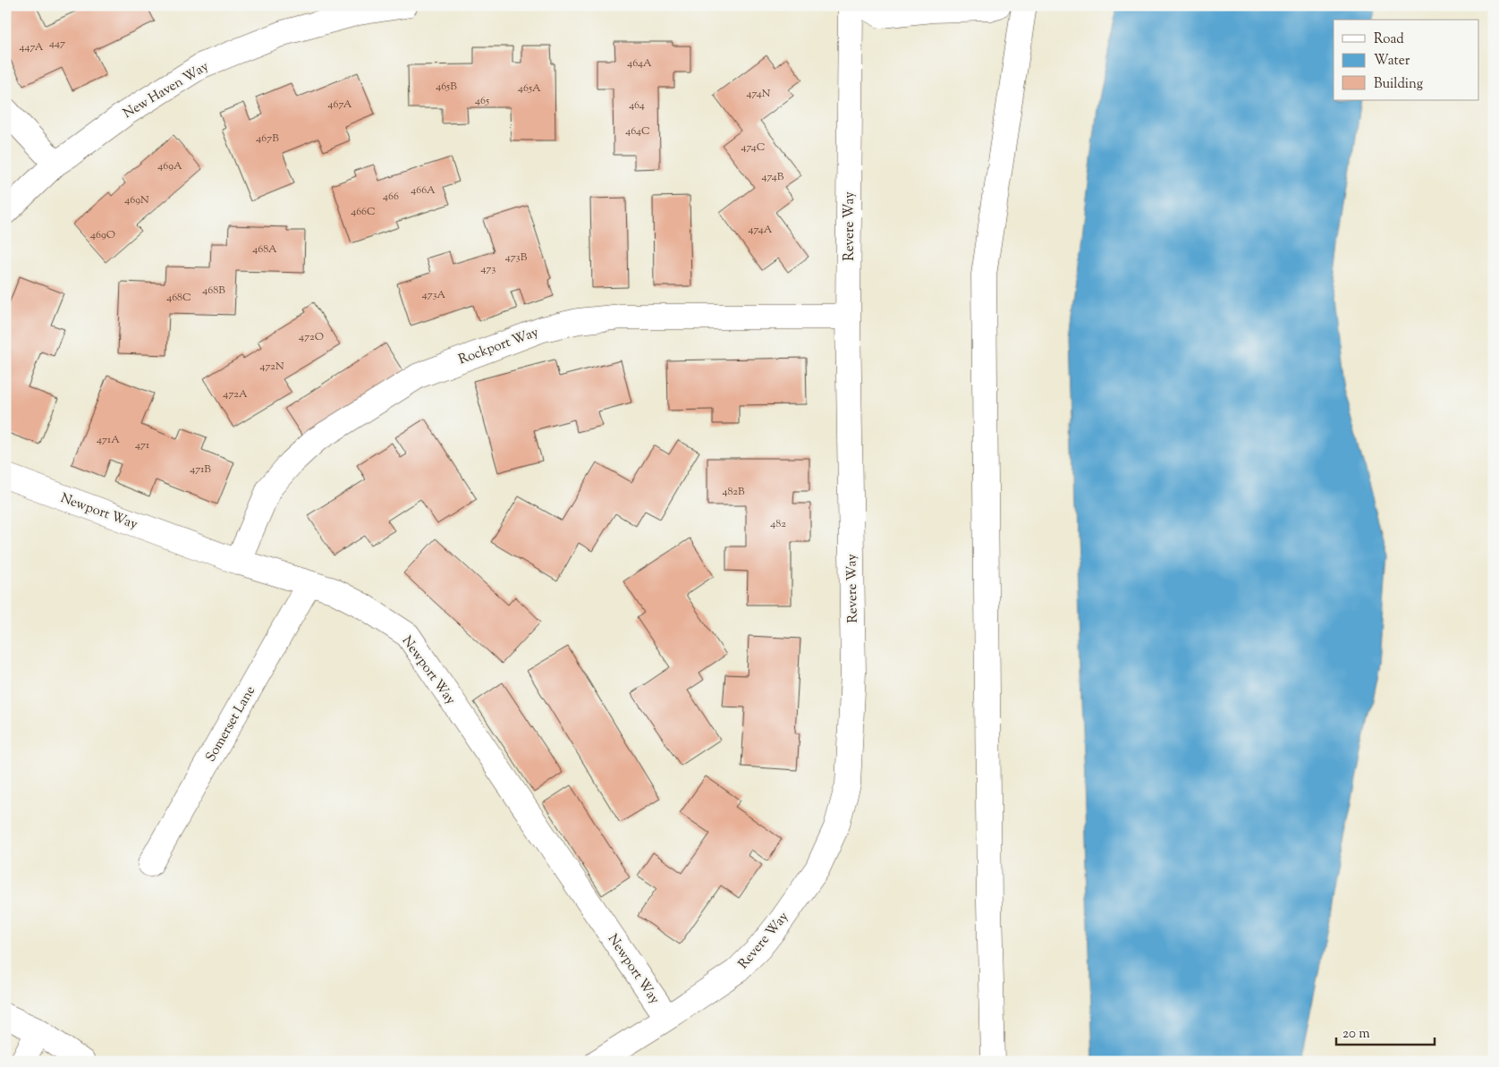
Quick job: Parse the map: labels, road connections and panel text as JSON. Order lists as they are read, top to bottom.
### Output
{
  "streets": {
    "street": [
      "New Haven Way",
      "Revere Way",
      "Rockport Way",
      "Newport Way",
      "Somerset Lane"
    ]
  },
  "crossings": [
    ["Revere Way", "Rockport Way"],
    ["Revere Way", "Newport Way"],
    ["Rockport Way", "Newport Way"],
    ["Newport Way", "Somerset Lane"]
  ],
  "house_numbers": [
    "447",
    "447A",
    "464A",
    "465B",
    "465A",
    "474N",
    "465",
    "467A",
    "464",
    "464C",
    "467B",
    "474C",
    "469A",
    "474B",
    "466A",
    "466",
    "469N",
    "466C",
    "474A",
    "469O",
    "468A",
    "473B",
    "473",
    "468B",
    "473A",
    "468C",
    "472O",
    "472N",
    "472A",
    "471A",
    "471",
    "471B",
    "482B",
    "482"
  ],
  "legend": ["Road", "Water", "Building"],
  "scale_bar": "20 m"
}
